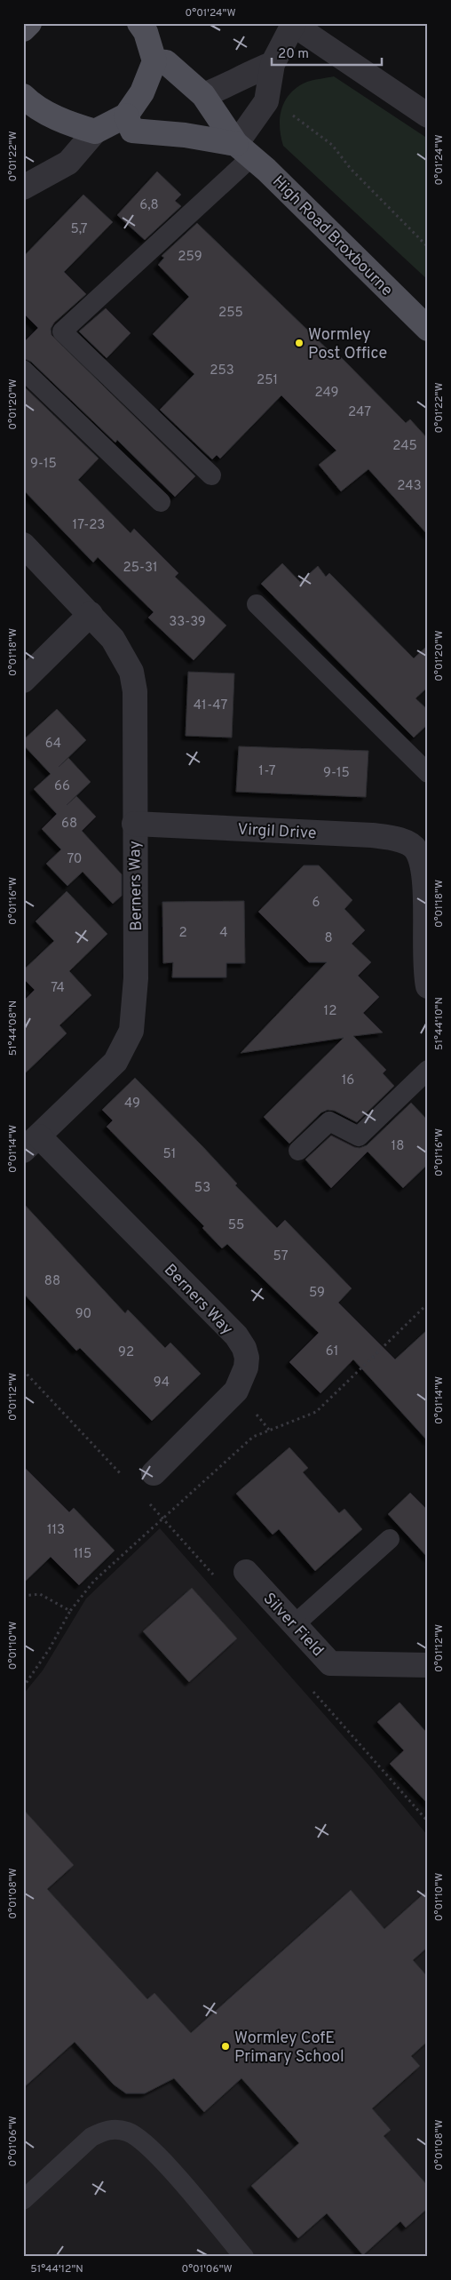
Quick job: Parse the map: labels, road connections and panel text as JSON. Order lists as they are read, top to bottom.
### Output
{
  "streets": {
    "main road": ["High Road Broxbourne"],
    "street": ["Virgil Drive", "Berners Way", "Silver Field"]
  },
  "crossings": [
    ["Virgil Drive", "Berners Way"]
  ],
  "places": ["Wormley Post Office", "Wormley CofE Primary School"],
  "house_numbers": [
    "6,8",
    "5,7",
    "259",
    "255",
    "253",
    "251",
    "249",
    "247",
    "245",
    "9-15",
    "243",
    "17-23",
    "25-31",
    "33-39",
    "41-47",
    "64",
    "1-7",
    "9-15",
    "66",
    "68",
    "70",
    "6",
    "2",
    "4",
    "8",
    "74",
    "12",
    "16",
    "49",
    "18",
    "51",
    "53",
    "55",
    "57",
    "88",
    "59",
    "90",
    "61",
    "92",
    "94",
    "113",
    "115"
  ],
  "scale_bar": "20 m",
  "coordinates": [
    "0°01'24\"W",
    "0°01'22\"W",
    "0°01'20\"W",
    "0°01'18\"W",
    "0°01'16\"W",
    "51°44'10\"N",
    "51°44'08\"N",
    "0°01'14\"W",
    "0°01'12\"W",
    "0°01'10\"W",
    "0°01'08\"W",
    "0°01'06\"W",
    "51°44'12\"N"
  ]
}
